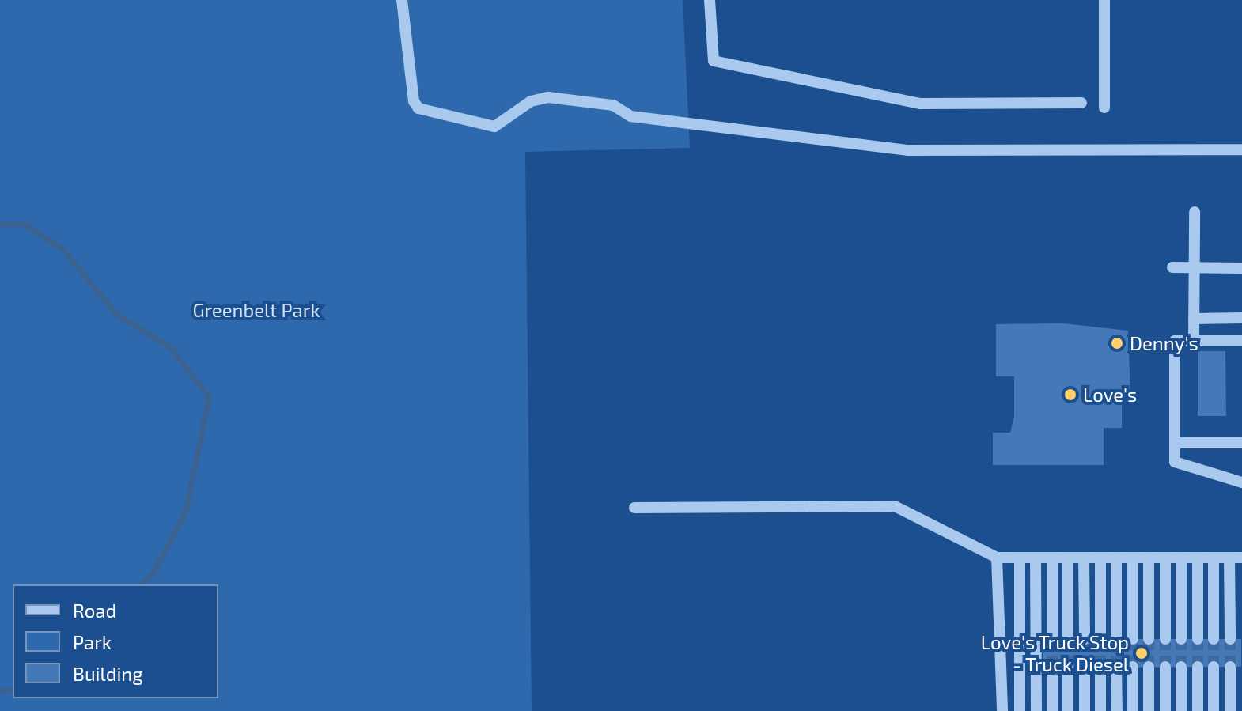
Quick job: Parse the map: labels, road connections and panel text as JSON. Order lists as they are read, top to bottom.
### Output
{
  "parks": ["Greenbelt Park"],
  "places": ["Denny's", "Love's", "Love's Truck Stop - Truck Diesel"],
  "legend": ["Road", "Park", "Building"]
}
